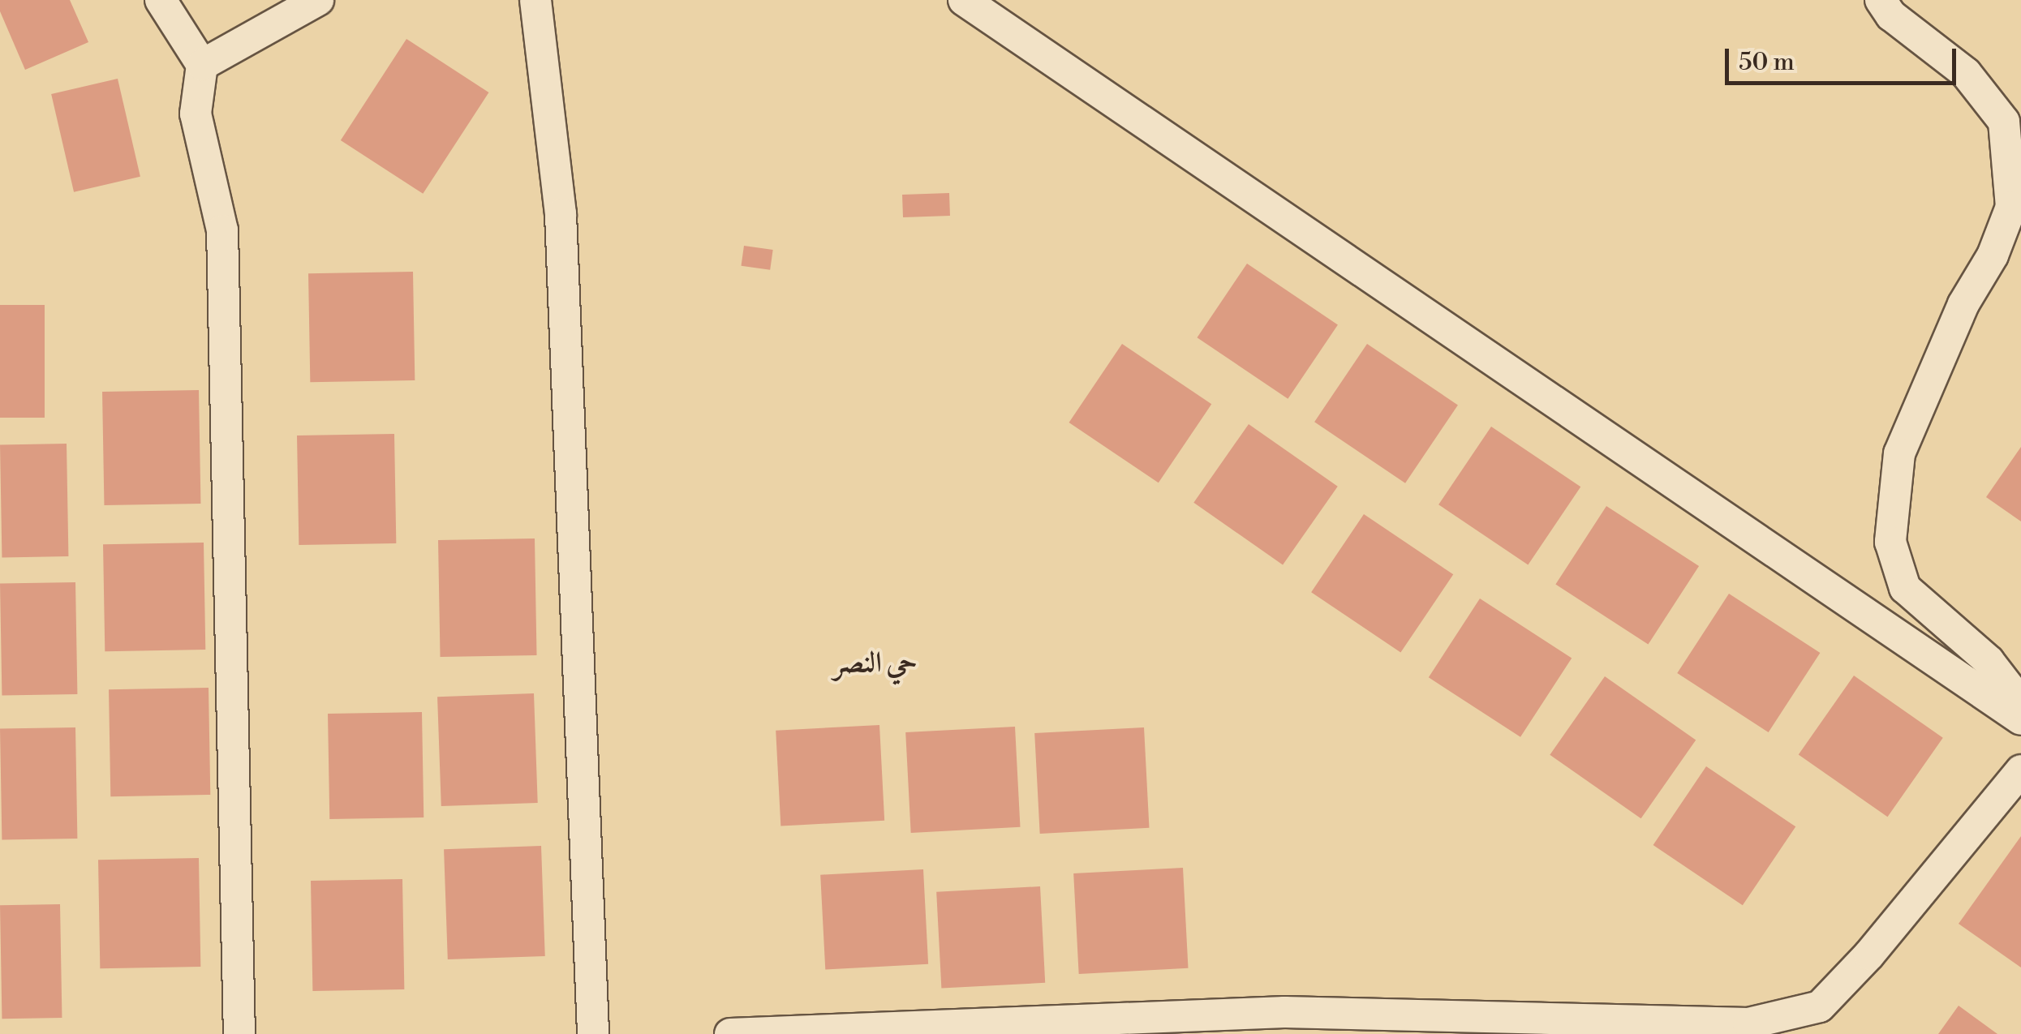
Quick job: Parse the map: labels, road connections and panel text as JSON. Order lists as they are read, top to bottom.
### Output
{
  "districts": ["حي النصر"],
  "scale_bar": "50 m"
}
